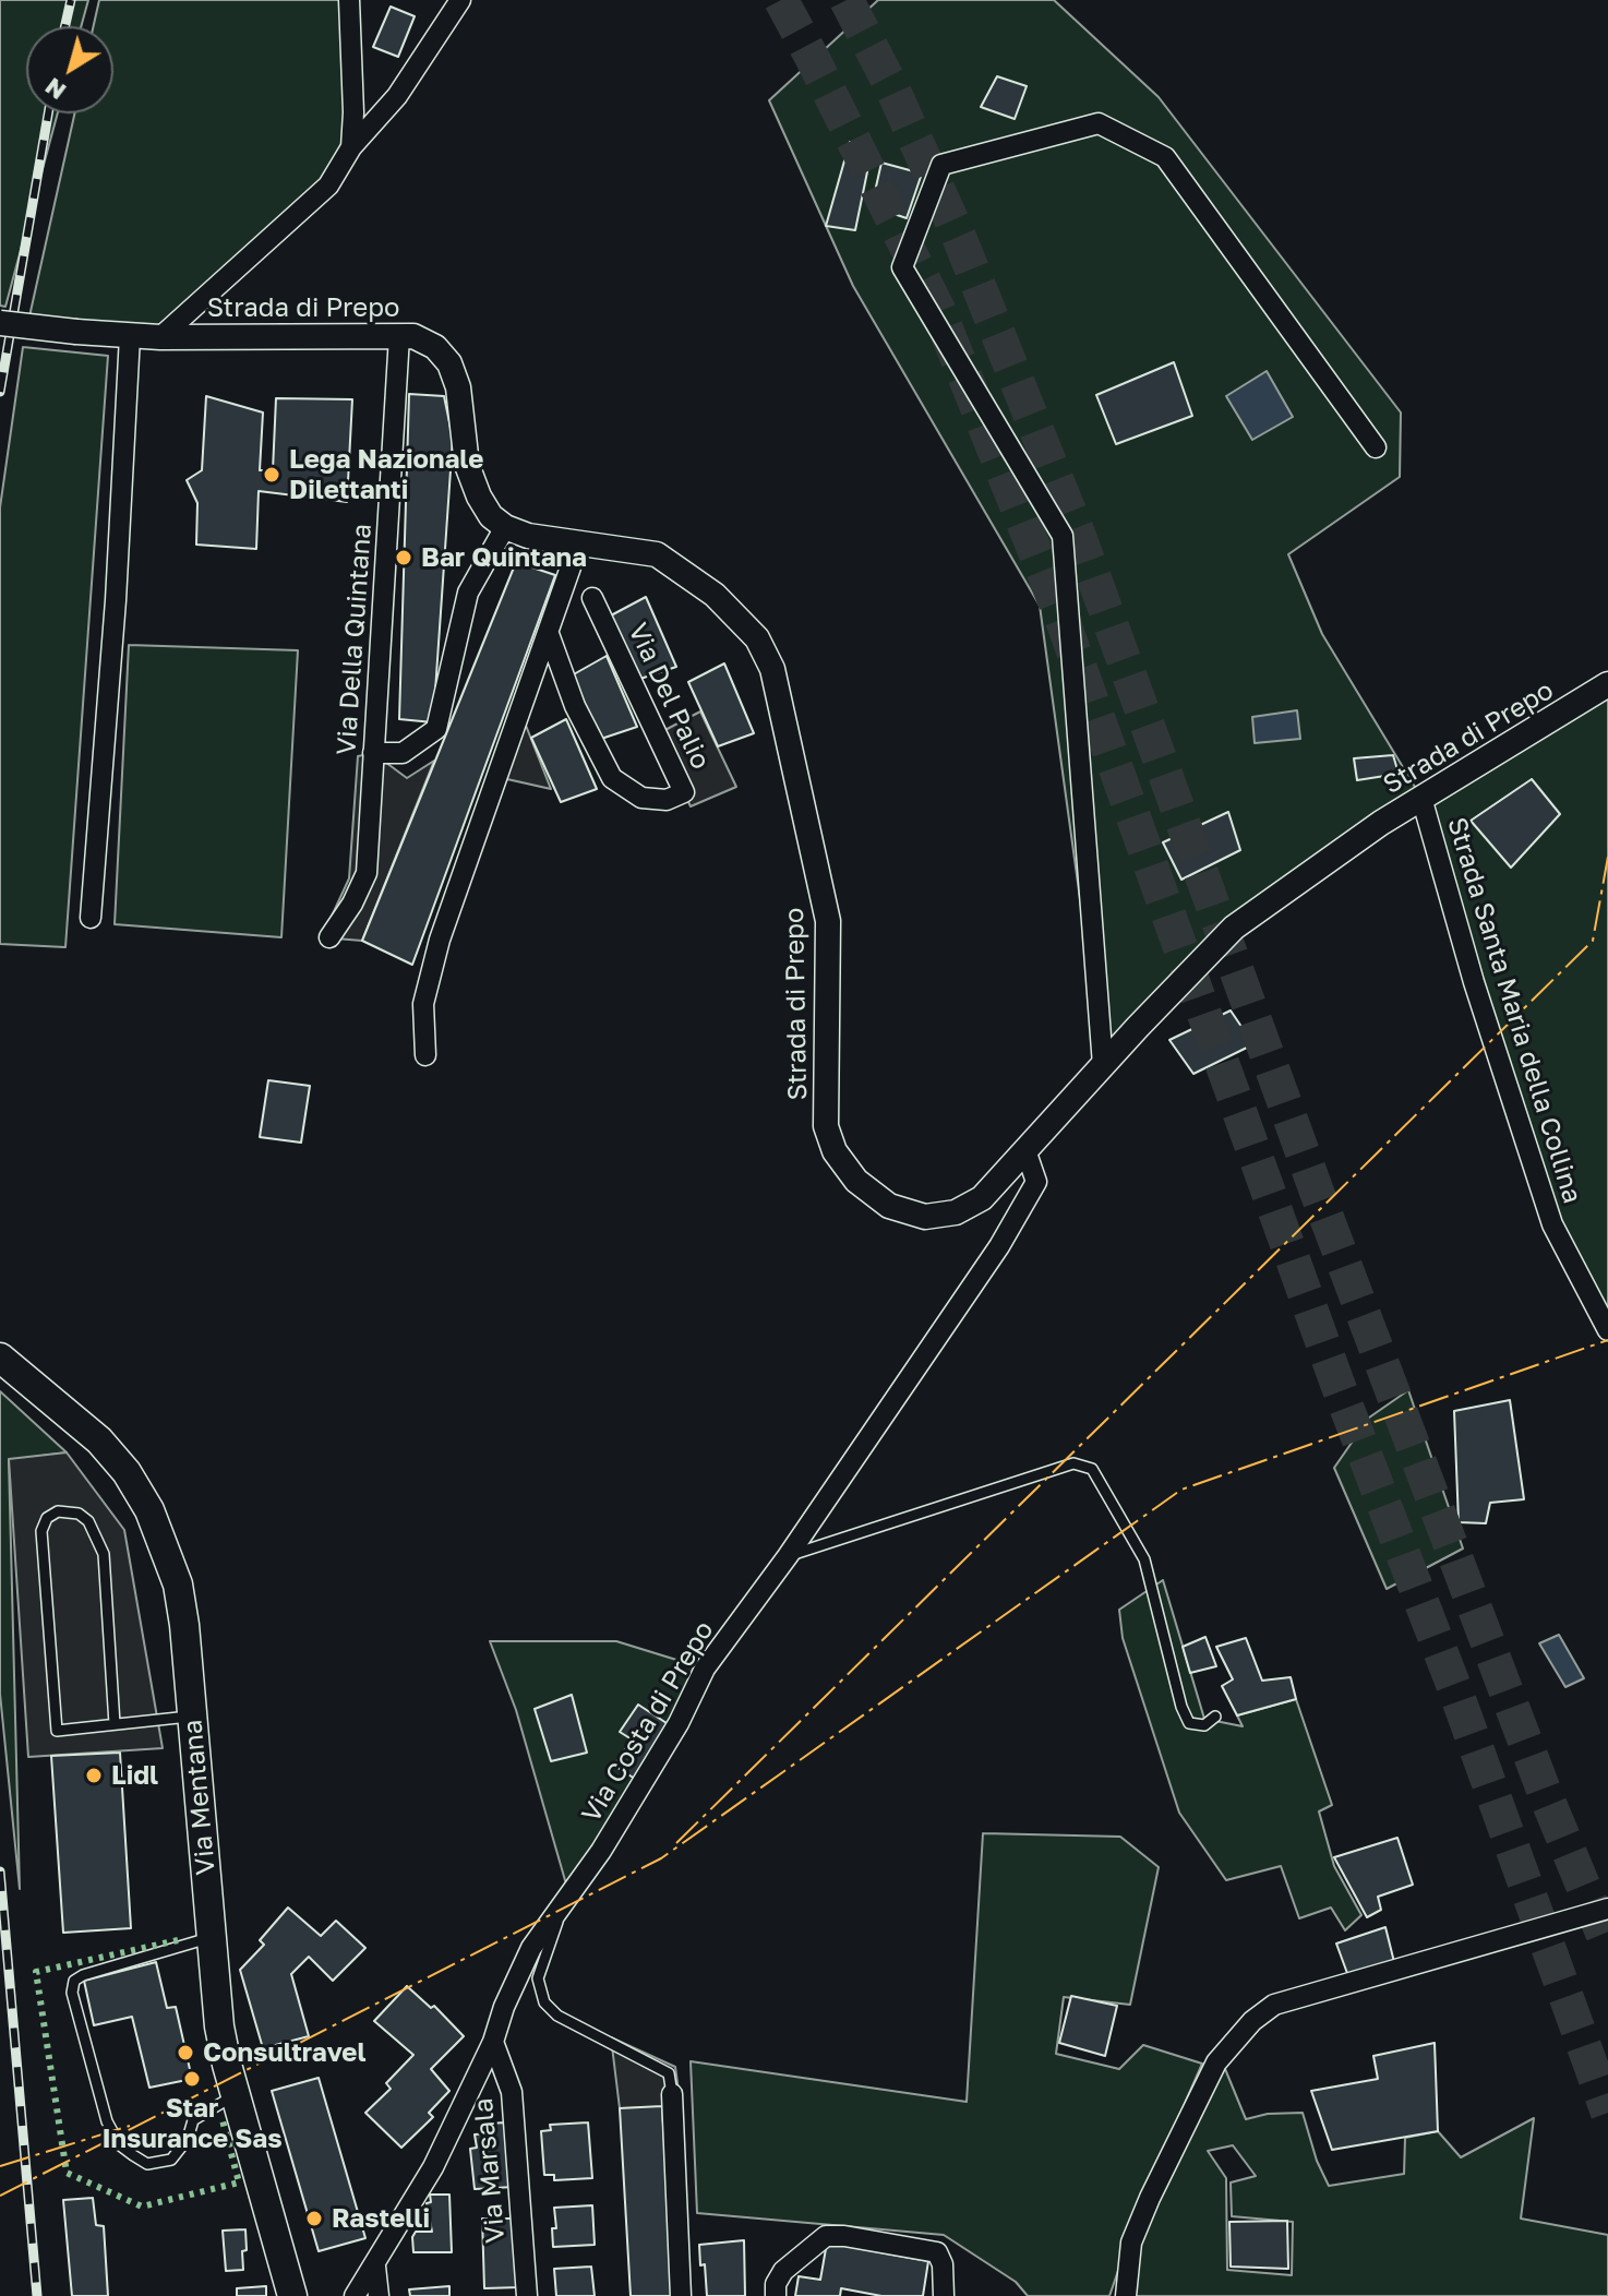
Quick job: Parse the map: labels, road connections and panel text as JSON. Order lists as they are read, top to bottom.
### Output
{
  "streets": {
    "main road": ["Via Mentana"],
    "street": [
      "Strada di Prepo",
      "Via Della Quintana",
      "Via Del Palio",
      "Strada Santa Maria della Collina",
      "Via Costa di Prepo",
      "Via Marsala"
    ]
  },
  "crossings": [
    ["Strada di Prepo", "Via Della Quintana"],
    ["Strada di Prepo", "Strada Santa Maria della Collina"],
    ["Strada di Prepo", "Via Costa di Prepo"],
    ["Via Costa di Prepo", "Via Marsala"]
  ],
  "places": [
    "Lega Nazionale Dilettanti",
    "Bar Quintana",
    "Lidl",
    "Consultravel",
    "Star Insurance Sas",
    "Rastelli"
  ],
  "north": "bottom left"
}
